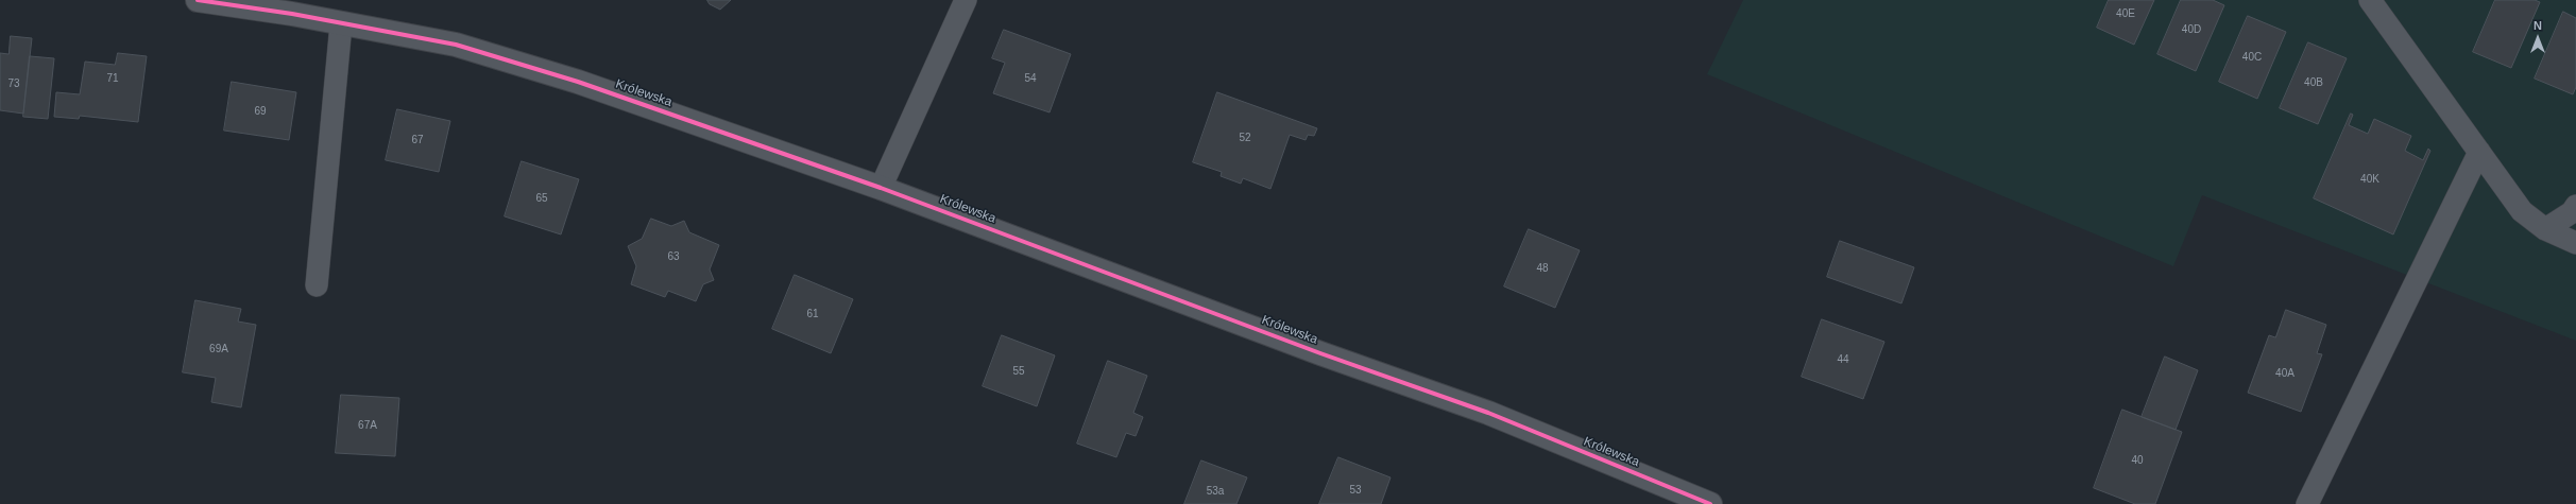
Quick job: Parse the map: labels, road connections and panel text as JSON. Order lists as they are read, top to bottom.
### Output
{
  "streets": {
    "street": ["Królewska"]
  },
  "house_numbers": [
    "40E",
    "40D",
    "40C",
    "71",
    "54",
    "40B",
    "73",
    "69",
    "52",
    "67",
    "40K",
    "65",
    "63",
    "48",
    "61",
    "69A",
    "44",
    "55",
    "40A",
    "67A",
    "40",
    "53",
    "53a"
  ],
  "north": "top"
}
